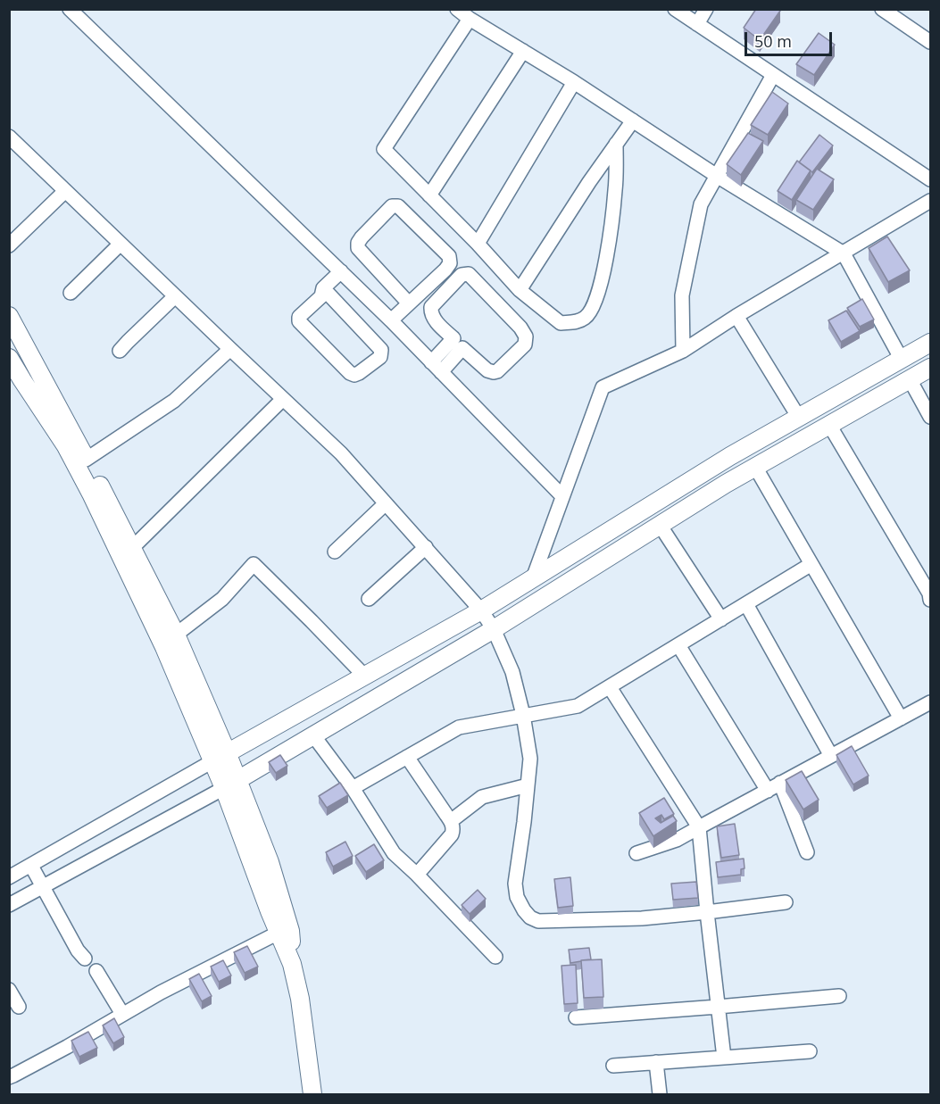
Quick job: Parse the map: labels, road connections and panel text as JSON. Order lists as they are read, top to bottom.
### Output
{
  "scale_bar": "50 m"
}
